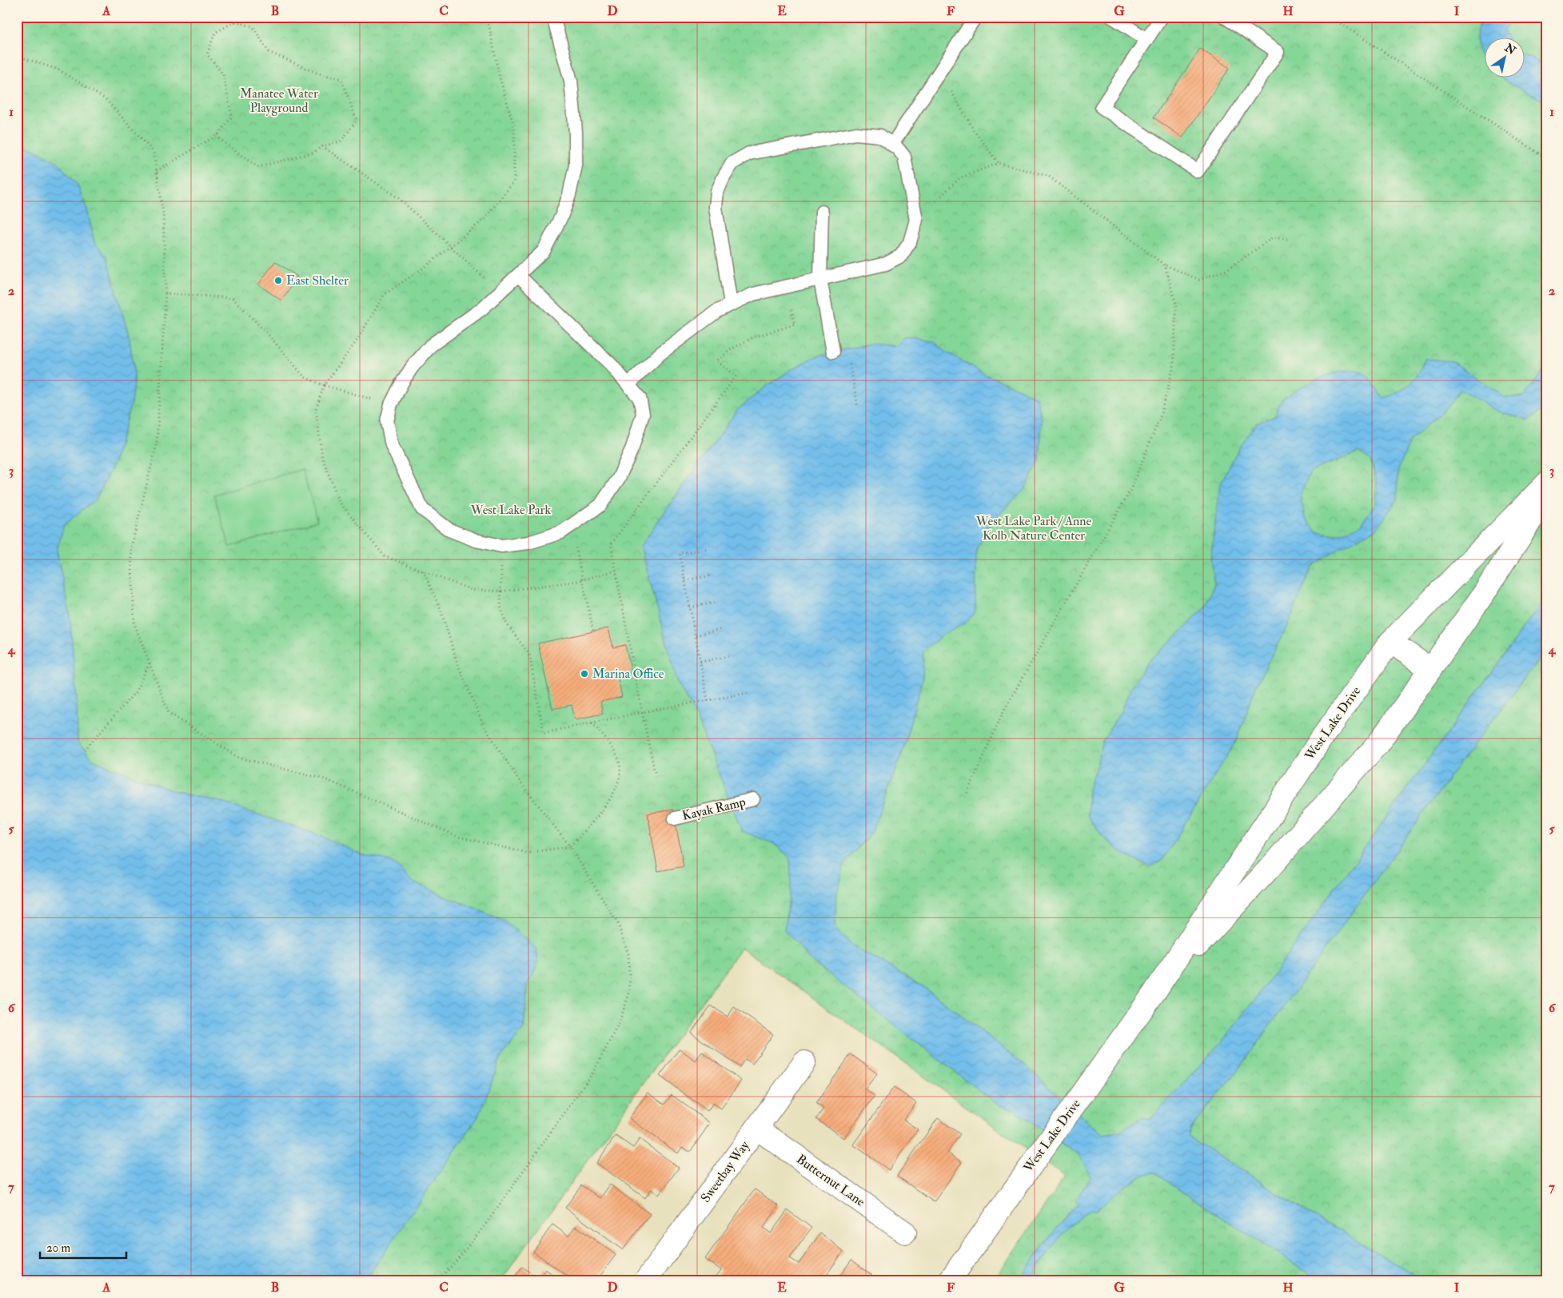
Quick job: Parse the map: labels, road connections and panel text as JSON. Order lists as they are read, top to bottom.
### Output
{
  "streets": {
    "street": ["West Lake Drive", "Sweetbay Way", "Butternut Lane"],
    "lane": ["Kayak Ramp"]
  },
  "crossings": [
    ["Sweetbay Way", "Butternut Lane"]
  ],
  "parks": ["Manatee Water Playground", "West Lake Park", "West Lake Park / Anne Kolb Nature Center"],
  "places": ["East Shelter", "Marina Office"],
  "scale_bar": "20 m",
  "north": "top right",
  "grid": {
    "columns": [
      "A",
      "B",
      "C",
      "D",
      "E",
      "F",
      "G",
      "H",
      "I"
    ],
    "rows": [
      "1",
      "2",
      "3",
      "4",
      "5",
      "6",
      "7"
    ]
  }
}
